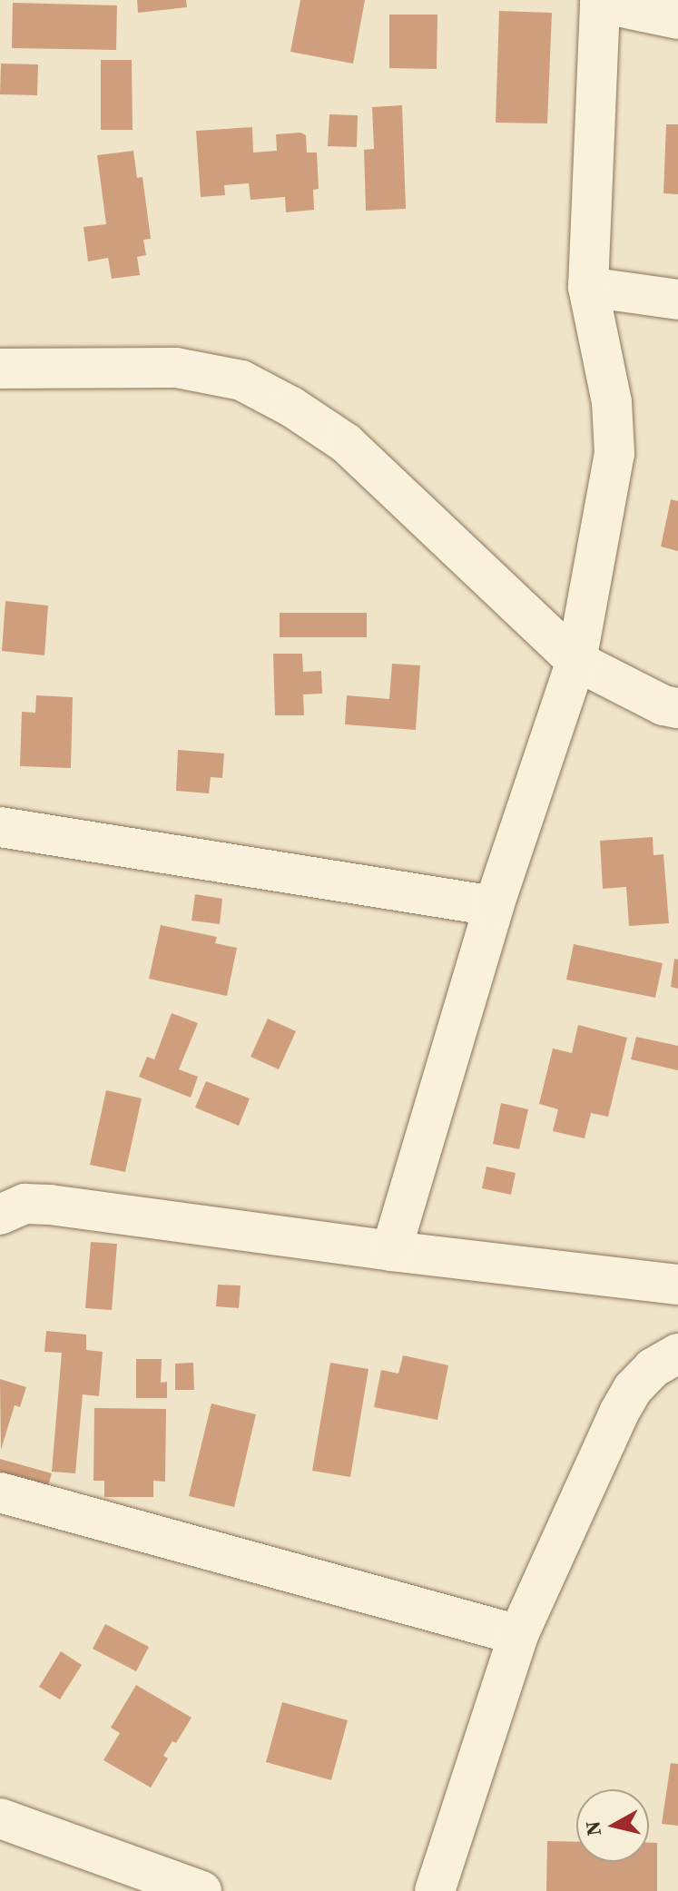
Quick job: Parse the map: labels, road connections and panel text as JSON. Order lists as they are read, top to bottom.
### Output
{
  "north": "left"
}
